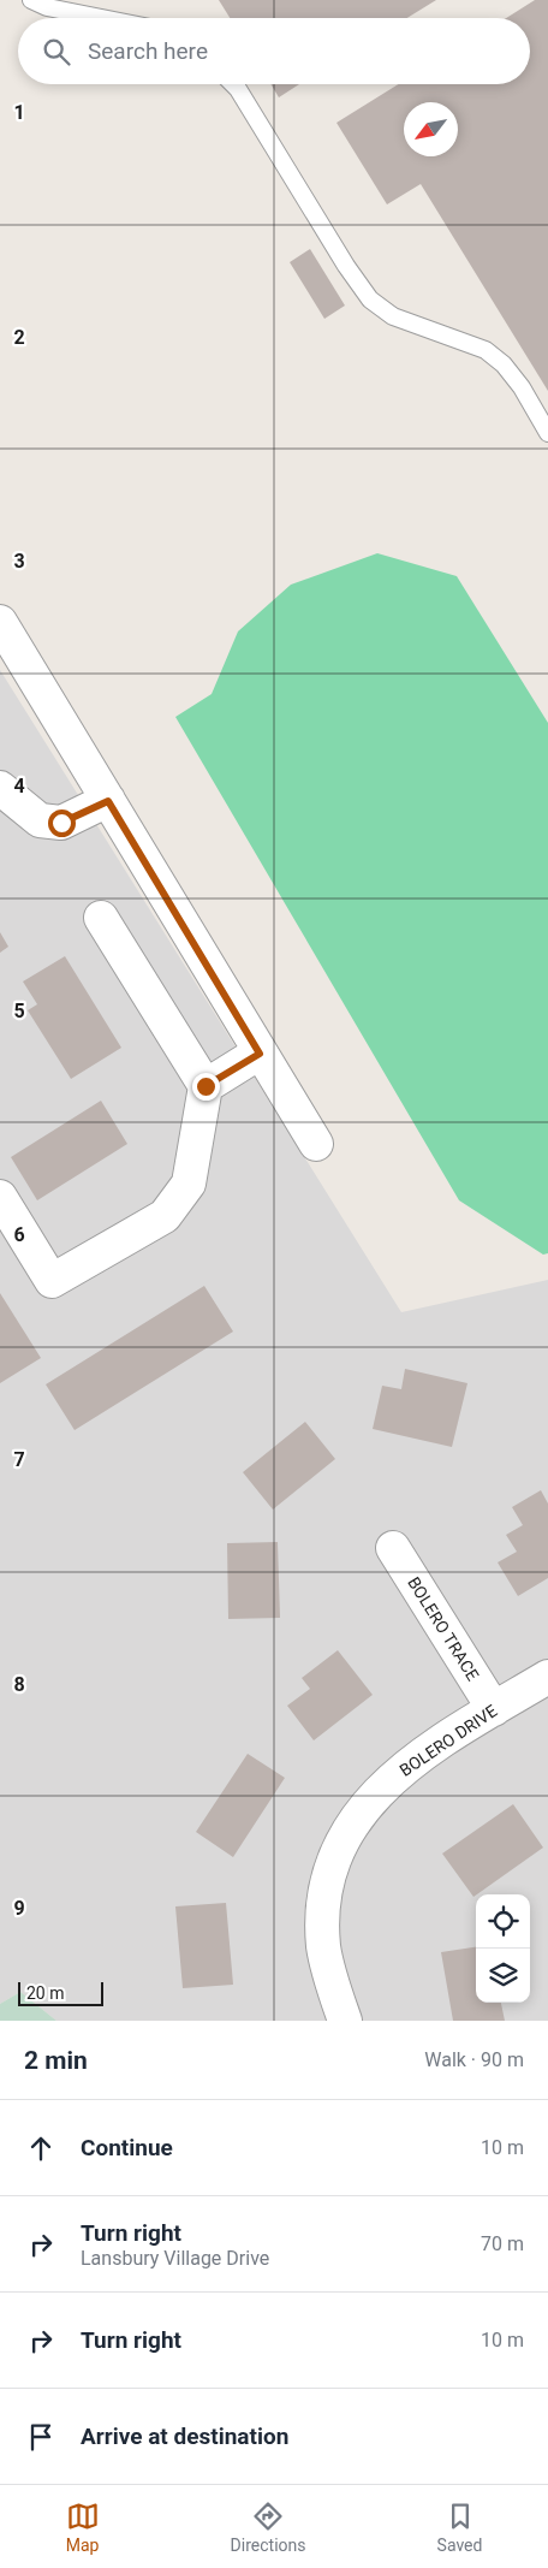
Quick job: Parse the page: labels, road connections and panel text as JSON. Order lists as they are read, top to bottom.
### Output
{
  "streets": {
    "street": ["BOLERO TRACE", "BOLERO DRIVE"]
  },
  "crossings": [
    ["BOLERO TRACE", "BOLERO DRIVE"]
  ],
  "scale_bar": "20 m",
  "north": "bottom left",
  "page": {
    "search": "Search here",
    "scale": "20 m",
    "heading": ["2 min", "Walk · 90 m"],
    "list": [
      ["Continue", "10 m"],
      ["Turn right", "Lansbury Village Drive", "70 m"],
      ["Turn right", "10 m"],
      "Arrive at destination"
    ],
    "nav": ["Map", "Directions", "Saved"]
  },
  "grid": {
    "rows": [
      "1",
      "2",
      "3",
      "4",
      "5",
      "6",
      "7",
      "8",
      "9"
    ]
  }
}
